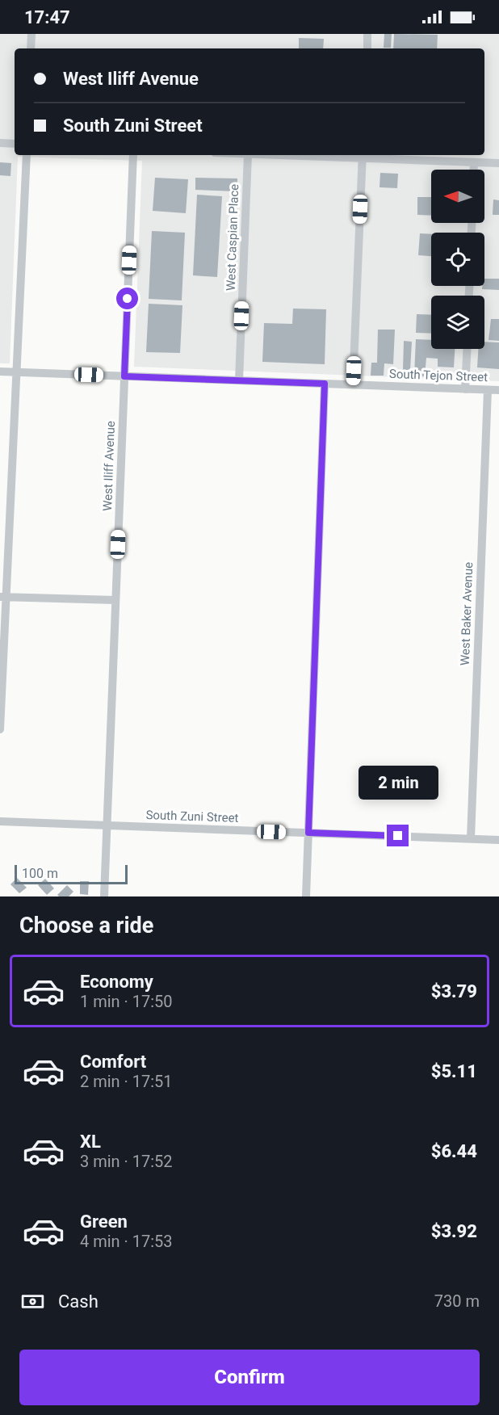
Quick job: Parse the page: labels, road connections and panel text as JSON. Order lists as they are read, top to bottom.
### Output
{
  "streets": {
    "street": [
      "West Caspian Place",
      "South Tejon Street",
      "West Iliff Avenue",
      "West Baker Avenue",
      "South Zuni Street"
    ]
  },
  "crossings": [
    ["West Caspian Place", "South Tejon Street"],
    ["South Tejon Street", "West Iliff Avenue"],
    ["South Tejon Street", "West Baker Avenue"],
    ["West Iliff Avenue", "South Zuni Street"],
    ["West Baker Avenue", "South Zuni Street"]
  ],
  "scale_bar": "100 m",
  "north": "left",
  "page": {
    "status": "17:47",
    "banner": ["West Iliff Avenue", "South Zuni Street"],
    "bubble": "2 min",
    "scale": "100 m",
    "heading": "Choose a ride",
    "list": [
      {
        "name": "Economy",
        "note": "1 min · 17:50",
        "value": "$3.79"
      },
      {
        "name": "Comfort",
        "note": "2 min · 17:51",
        "value": "$5.11"
      },
      {
        "name": "XL",
        "note": "3 min · 17:52",
        "value": "$6.44"
      },
      {
        "name": "Green",
        "note": "4 min · 17:53",
        "value": "$3.92"
      }
    ],
    "pay": ["Cash", "730 m"],
    "buttons": "Confirm"
  }
}
